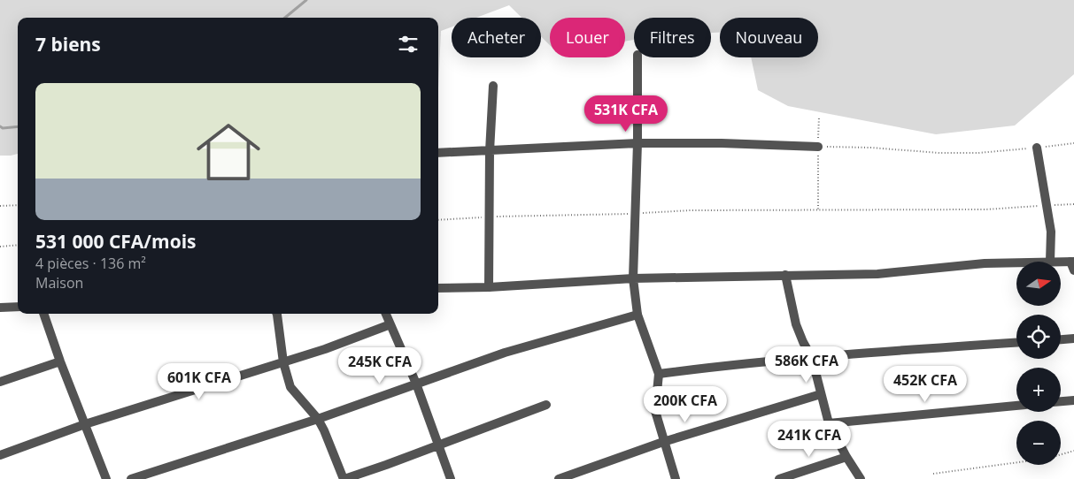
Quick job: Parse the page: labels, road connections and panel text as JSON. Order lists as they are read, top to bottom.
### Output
{
  "north": "right",
  "page": {
    "chip": [
      "Acheter",
      "Louer",
      "Filtres",
      "Nouveau"
    ],
    "heading": "7 biens",
    "list": [
      {
        "name": "531 000 CFA/mois",
        "note": "4 pièces · 136 m² · Maison"
      }
    ],
    "price": [
      "531K CFA",
      "586K CFA",
      "245K CFA",
      "601K CFA",
      "452K CFA",
      "200K CFA",
      "241K CFA"
    ],
    "map_buttons": ["+", "−"]
  }
}
